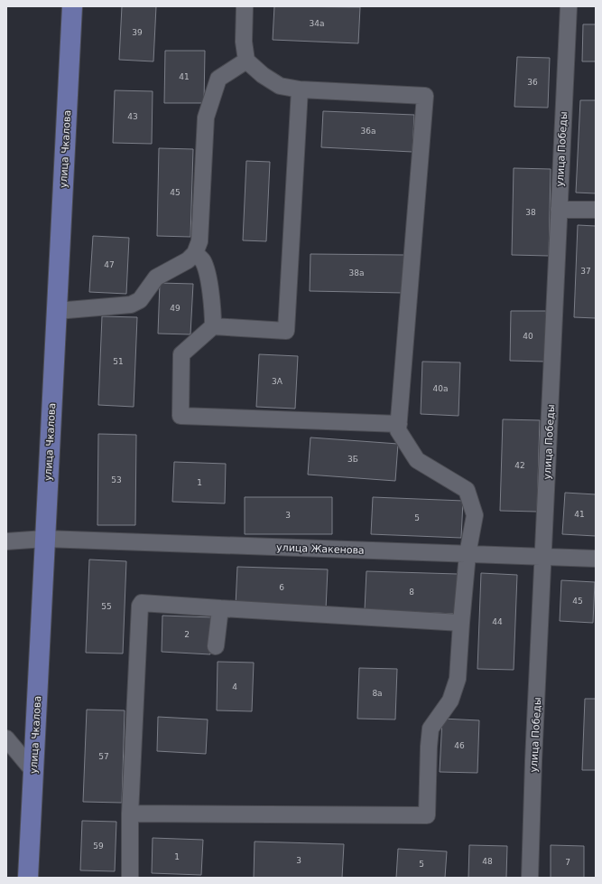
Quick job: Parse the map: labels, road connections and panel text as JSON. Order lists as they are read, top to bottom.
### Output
{
  "streets": {
    "main road": ["улица Чкалова"],
    "street": ["улица Победы", "улица Жакенова"]
  },
  "crossings": [
    ["улица Чкалова", "улица Жакенова"],
    ["улица Победы", "улица Жакенова"]
  ],
  "house_numbers": [
    "34а",
    "39",
    "41",
    "36",
    "43",
    "36а",
    "45",
    "38",
    "47",
    "37",
    "38а",
    "49",
    "40",
    "51",
    "3А",
    "40а",
    "3Б",
    "42",
    "53",
    "1",
    "41",
    "3",
    "5",
    "6",
    "8",
    "45",
    "55",
    "44",
    "2",
    "4",
    "8а",
    "46",
    "57",
    "59",
    "1",
    "3",
    "48",
    "7",
    "5"
  ]
}
